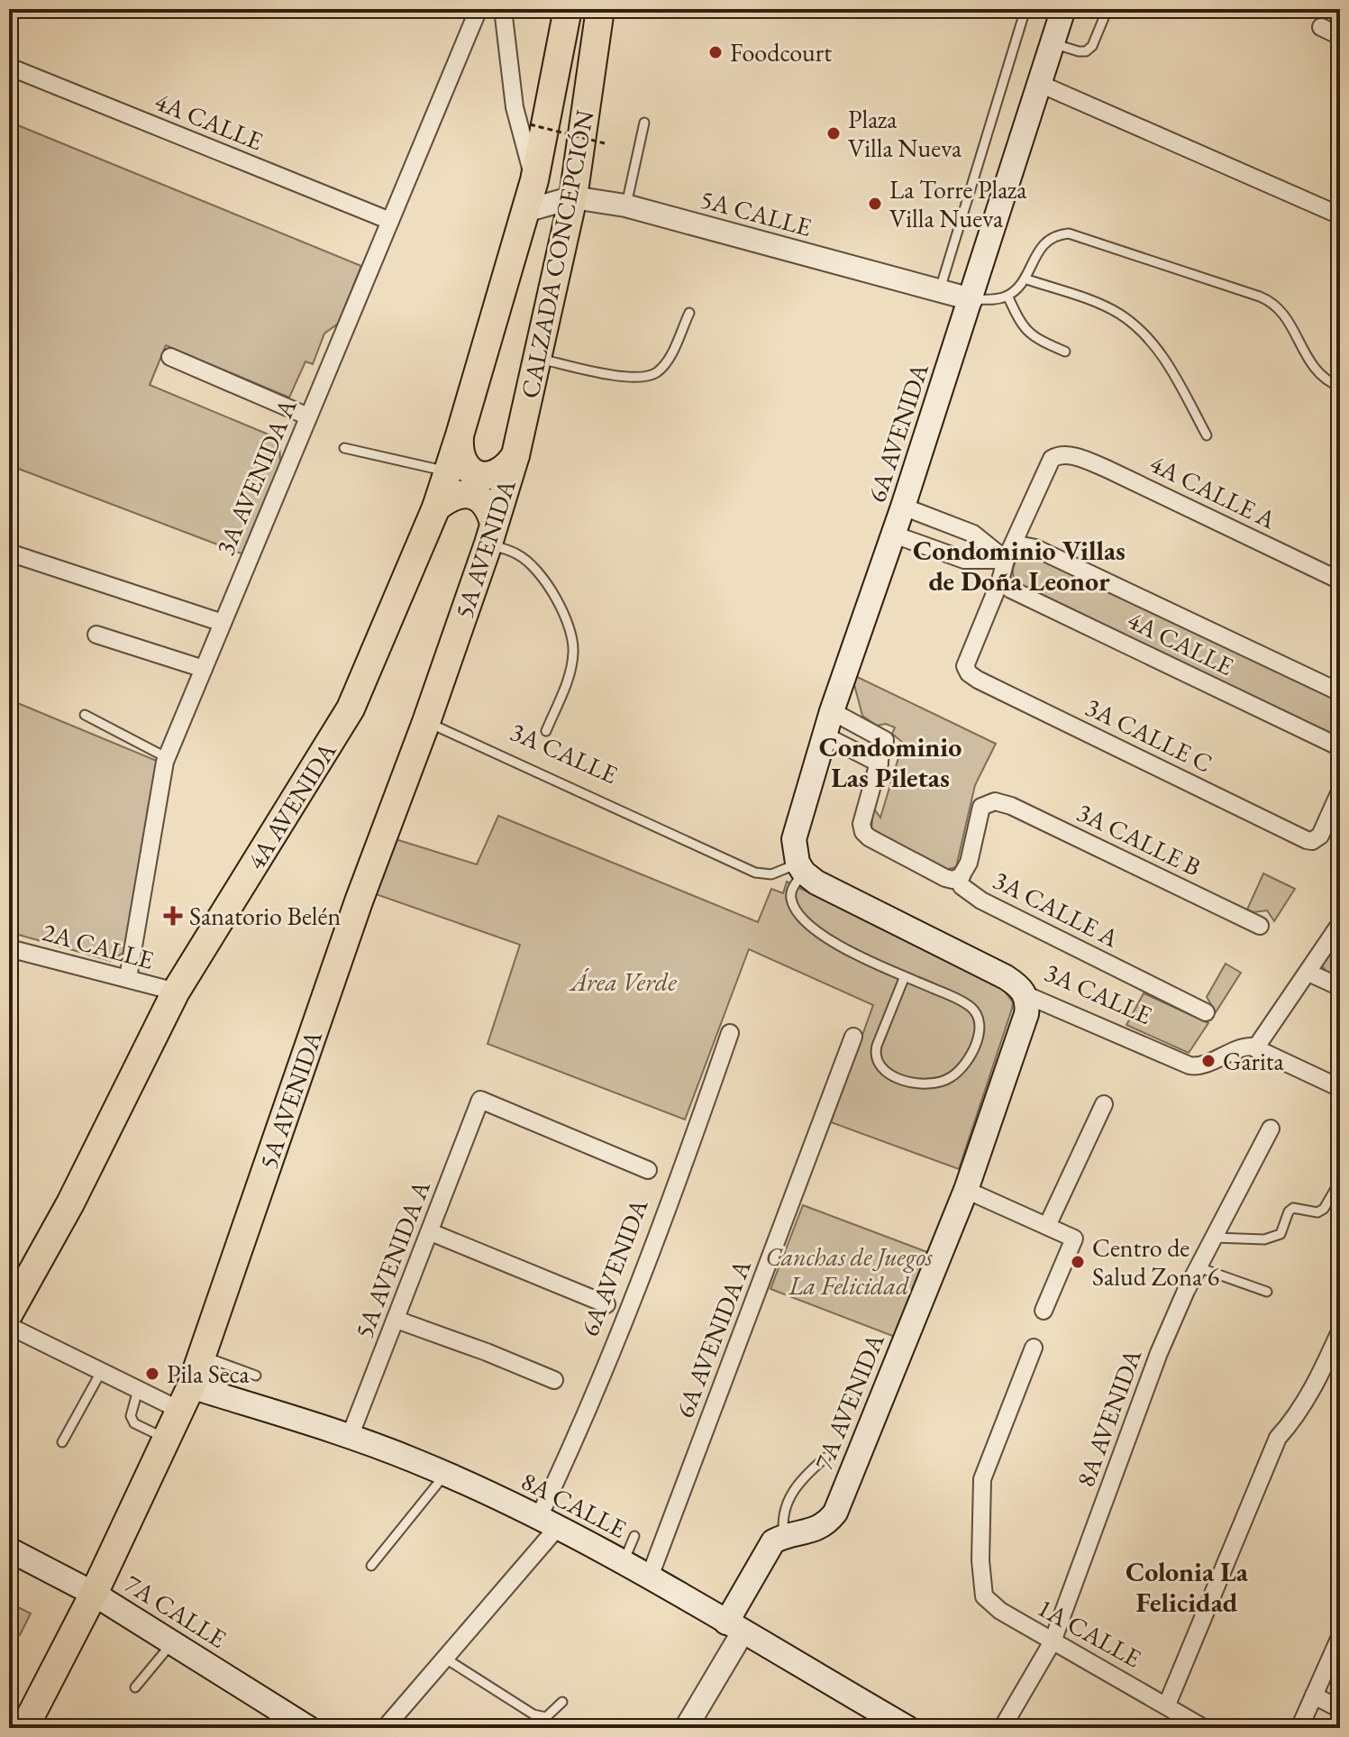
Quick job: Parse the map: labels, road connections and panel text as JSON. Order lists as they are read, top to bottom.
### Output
{
  "streets": {
    "main road": [
      "CALZADA CONCEPCIÓN",
      "6A AVENIDA",
      "5A AVENIDA",
      "3A CALLE",
      "4A AVENIDA",
      "7A AVENIDA",
      "8A CALLE",
      "7A CALLE"
    ],
    "street": [
      "4A CALLE",
      "5A CALLE",
      "3A AVENIDA A",
      "4A CALLE A",
      "3A CALLE C",
      "3A CALLE B",
      "3A CALLE A",
      "2A CALLE",
      "5A AVENIDA A",
      "6A AVENIDA A",
      "8A AVENIDA",
      "1A CALLE"
    ]
  },
  "crossings": [
    ["4A CALLE", "6A AVENIDA"],
    ["4A CALLE", "3A AVENIDA A"],
    ["4A CALLE", "4A CALLE A"],
    ["4A CALLE", "3A CALLE C"],
    ["5A CALLE", "CALZADA CONCEPCIÓN"],
    ["5A CALLE", "6A AVENIDA"],
    ["CALZADA CONCEPCIÓN", "5A AVENIDA"],
    ["CALZADA CONCEPCIÓN", "4A AVENIDA"],
    ["6A AVENIDA", "3A CALLE"],
    ["6A AVENIDA", "8A CALLE"],
    ["3A AVENIDA A", "2A CALLE"],
    ["5A AVENIDA", "3A CALLE"],
    ["5A AVENIDA", "8A CALLE"],
    ["5A AVENIDA", "7A CALLE"],
    ["3A CALLE", "7A AVENIDA"],
    ["4A AVENIDA", "2A CALLE"],
    ["3A CALLE B", "3A CALLE A"],
    ["5A AVENIDA A", "8A CALLE"],
    ["6A AVENIDA A", "8A CALLE"],
    ["8A AVENIDA", "1A CALLE"]
  ],
  "districts": ["Condominio Villas de Doña Leonor", "Condominio Las Piletas", "Colonia La Felicidad"],
  "parks": ["Área Verde", "Canchas de Juegos La Felicidad"],
  "places": {
    "other": [
      "Foodcourt",
      "Plaza Villa Nueva",
      "La Torre Plaza Villa Nueva",
      "Garita",
      "Centro de Salud Zona 6",
      "Pila Seca"
    ],
    "health": ["Sanatorio Belén"]
  }
}
